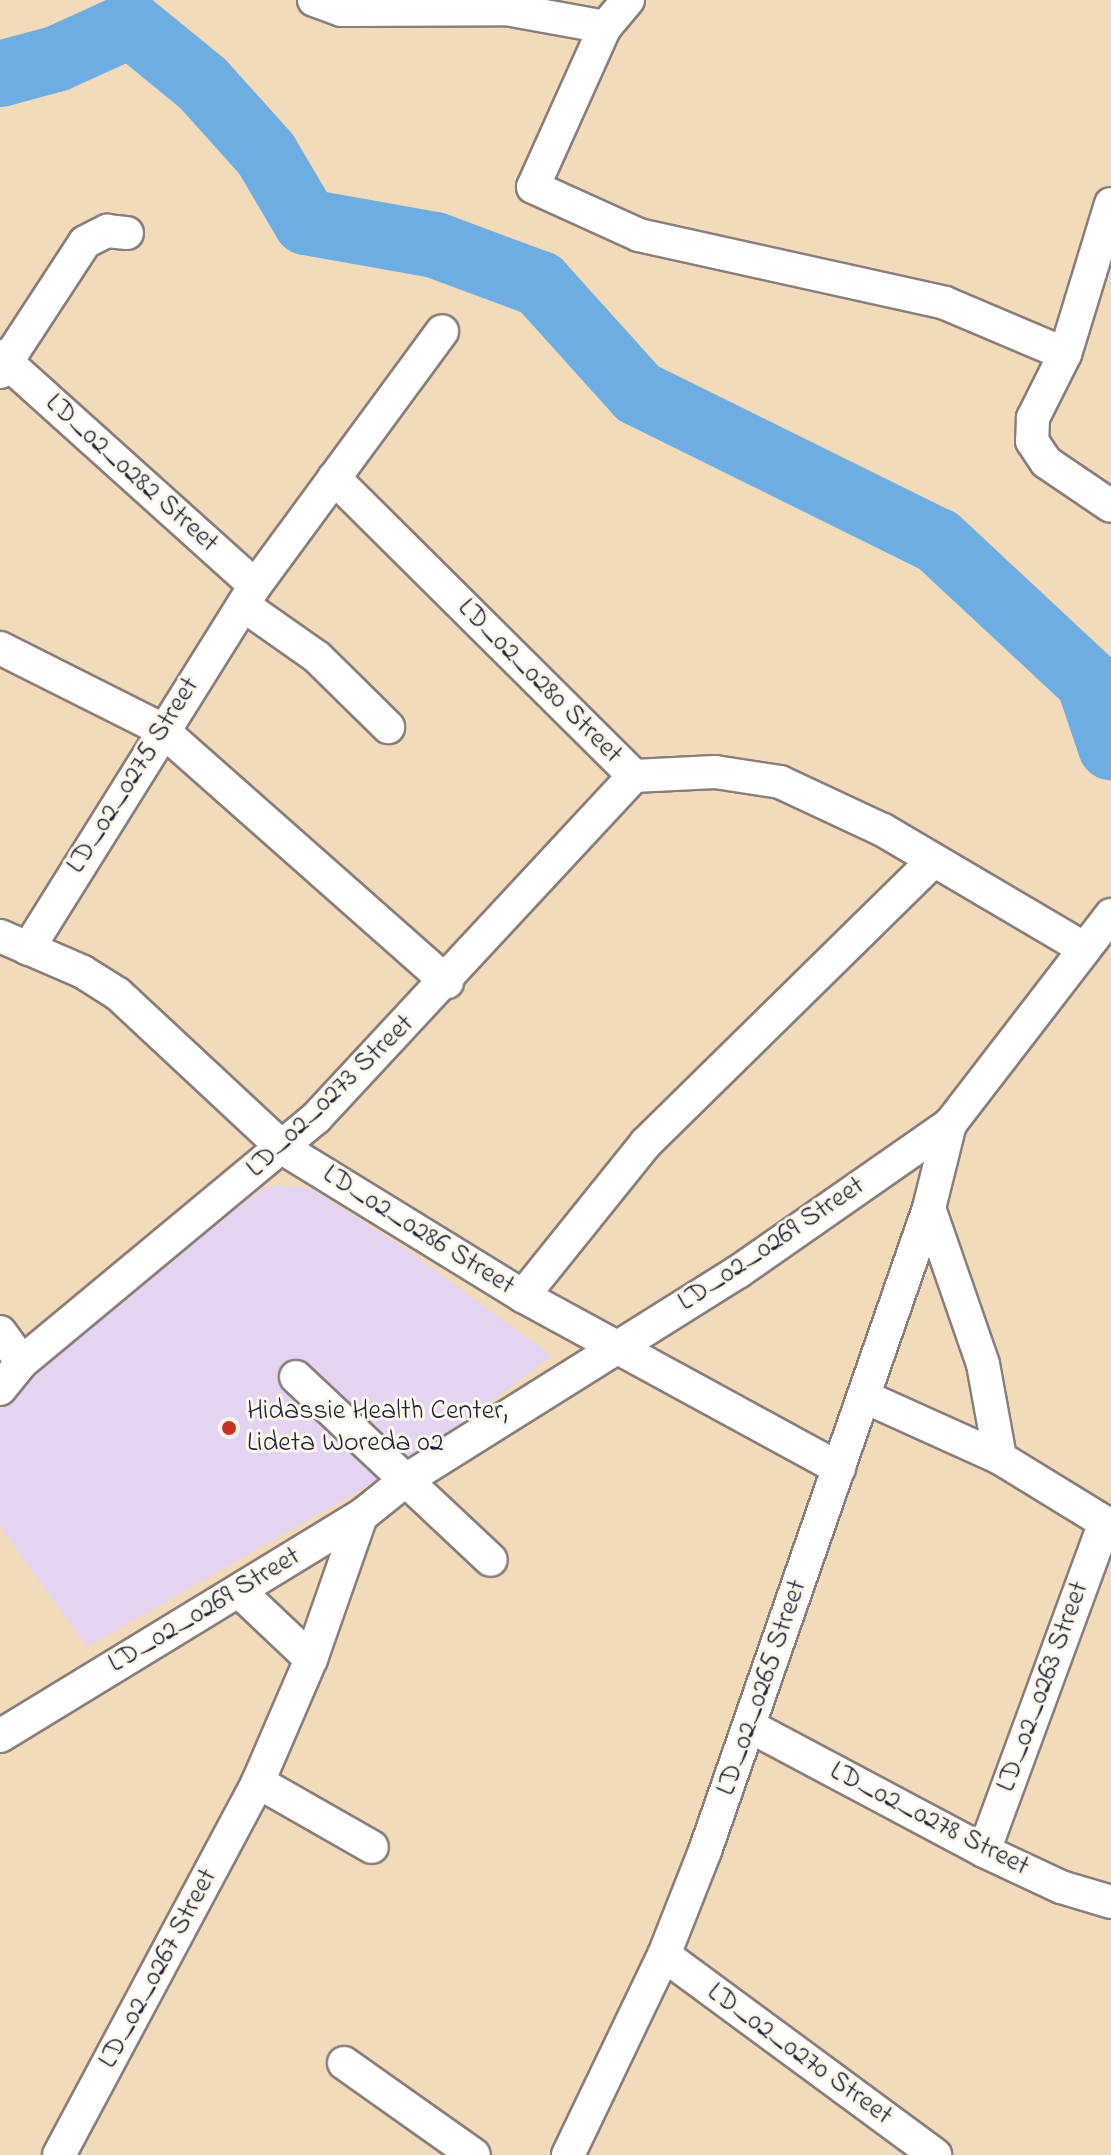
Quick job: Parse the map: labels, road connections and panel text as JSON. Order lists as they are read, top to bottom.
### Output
{
  "streets": {
    "street": [
      "LD_02_0282 Street",
      "LD_02_0280 Street",
      "LD_02_0275 Street",
      "LD_02_0273 Street",
      "LD_02_0286 Street",
      "LD_02_0269 Street",
      "LD_02_0263 Street",
      "LD_02_0265 Street",
      "LD_02_0278 Street",
      "LD_02_0267 Street",
      "LD_02_0270 Street"
    ]
  },
  "crossings": [
    ["LD_02_0282 Street", "LD_02_0275 Street"],
    ["LD_02_0280 Street", "LD_02_0275 Street"],
    ["LD_02_0280 Street", "LD_02_0273 Street"],
    ["LD_02_0280 Street", "LD_02_0269 Street"],
    ["LD_02_0275 Street", "LD_02_0286 Street"],
    ["LD_02_0273 Street", "LD_02_0286 Street"],
    ["LD_02_0286 Street", "LD_02_0269 Street"],
    ["LD_02_0286 Street", "LD_02_0265 Street"],
    ["LD_02_0269 Street", "LD_02_0265 Street"],
    ["LD_02_0269 Street", "LD_02_0267 Street"],
    ["LD_02_0263 Street", "LD_02_0278 Street"],
    ["LD_02_0265 Street", "LD_02_0278 Street"],
    ["LD_02_0265 Street", "LD_02_0270 Street"]
  ],
  "places": ["Hidassie Health Center, Lideta Woreda 02"]
}
